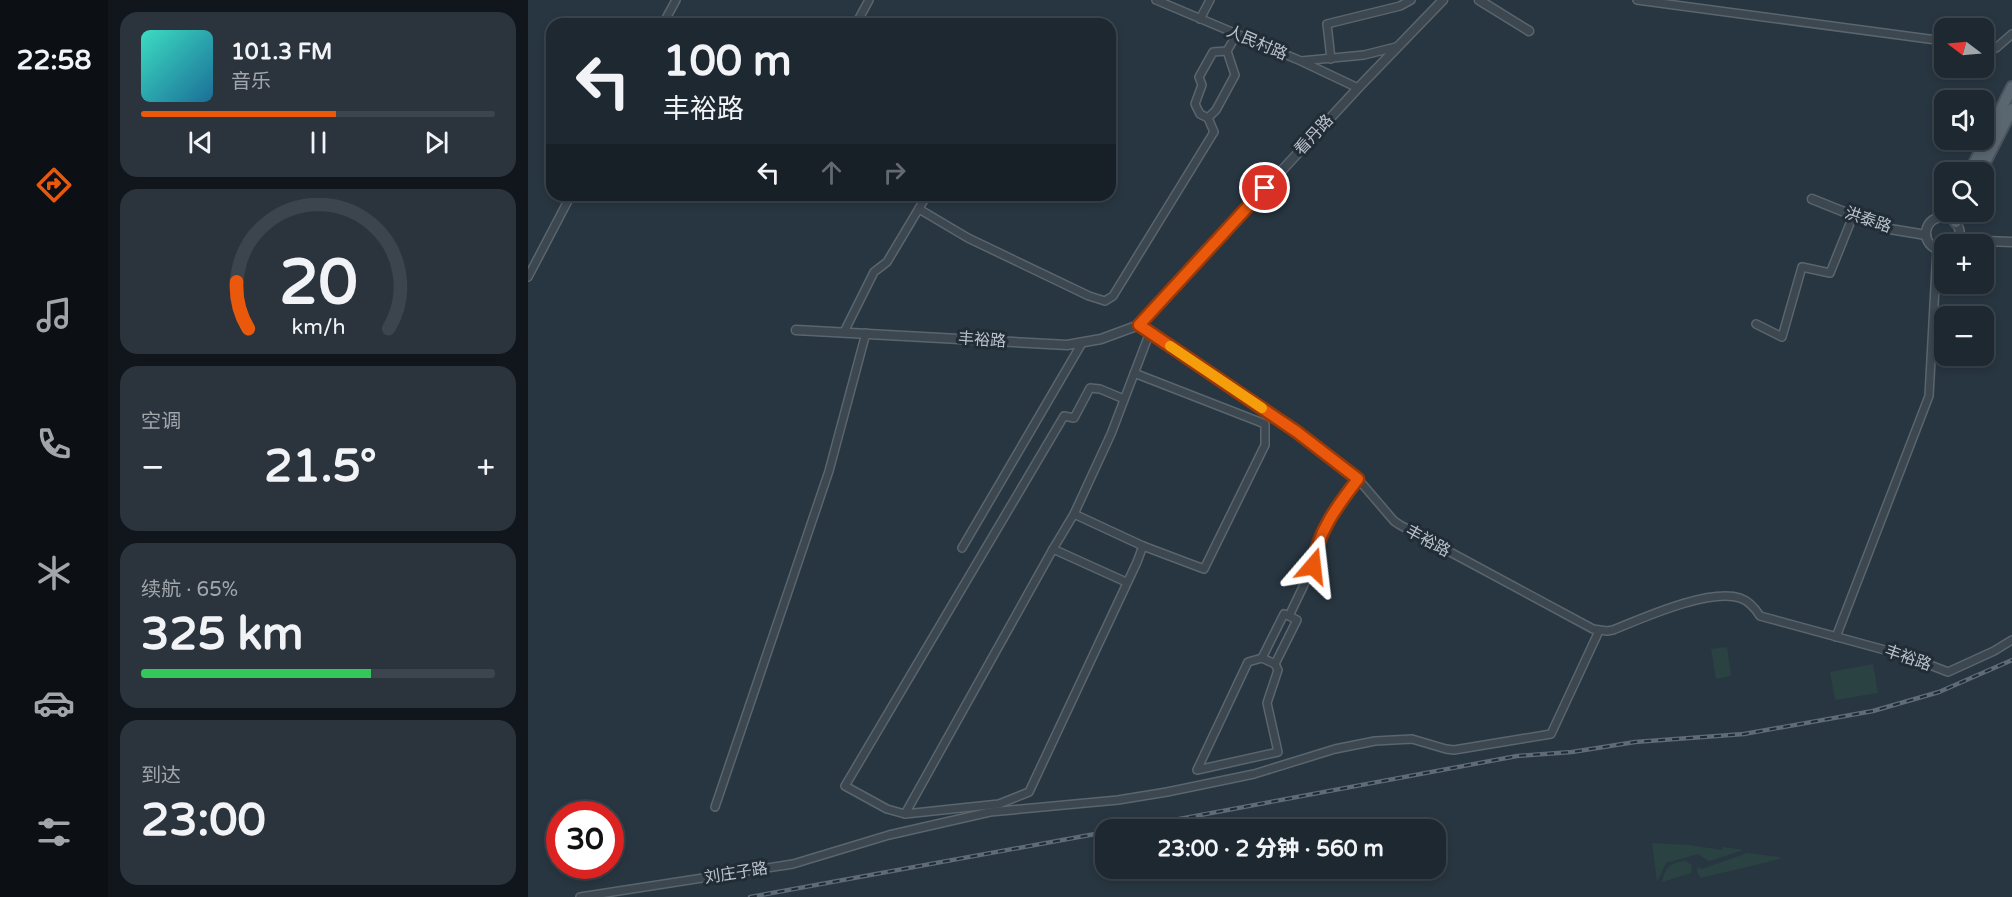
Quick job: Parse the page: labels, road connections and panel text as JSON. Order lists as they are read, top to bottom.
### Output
{
  "streets": {
    "street": [
      "人民村路",
      "看丹路",
      "洪泰路",
      "丰裕路",
      "刘庄子路"
    ]
  },
  "crossings": [
    ["人民村路", "看丹路"],
    ["看丹路", "丰裕路"],
    ["丰裕路", "刘庄子路"]
  ],
  "north": "left",
  "page": {
    "tabs": "22:58",
    "map_buttons": ["+", "−"],
    "turn": ["100 m", "丰裕路"],
    "song": ["101.3 FM", "音乐"],
    "tile": [
      "空调",
      ["续航 · 65%", "325 km"],
      ["到达", "23:00"]
    ],
    "heat": ["−", "21.5°", "+"],
    "limit": "30",
    "trip": "23:00 · 2 分钟 · 560 m",
    "gauge": ["20", "km/h"]
  }
}
